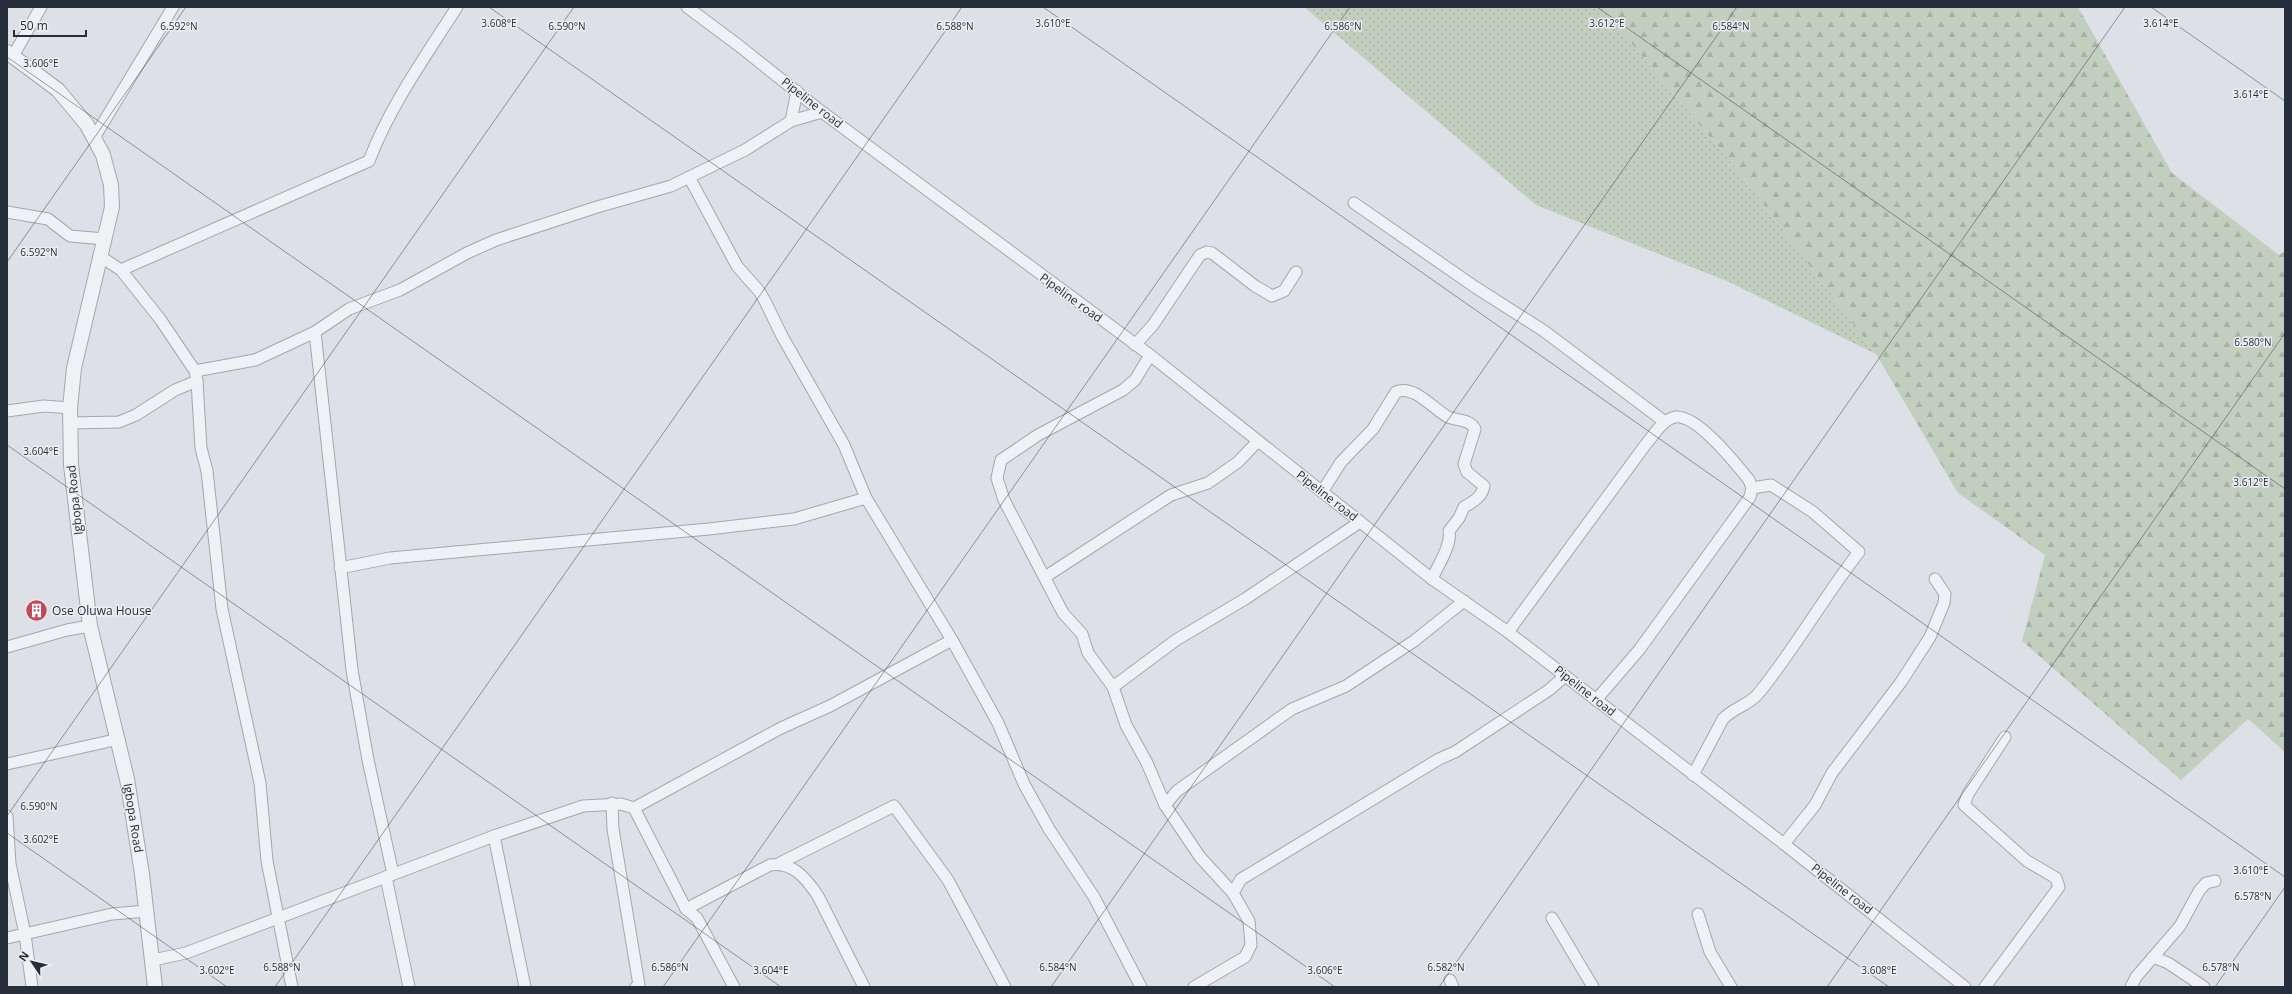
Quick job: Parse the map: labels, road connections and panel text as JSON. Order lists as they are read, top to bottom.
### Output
{
  "streets": {
    "street": ["Pipeline road", "Igbopa Road"]
  },
  "places": {
    "building": ["Ose Oluwa House"]
  },
  "scale_bar": "50 m",
  "north": "top left",
  "coordinates": [
    "3.608°E",
    "3.610°E",
    "3.612°E",
    "3.614°E",
    "6.592°N",
    "6.590°N",
    "6.588°N",
    "6.586°N",
    "6.584°N",
    "3.606°E",
    "6.580°N",
    "3.604°E",
    "3.602°E",
    "6.578°N",
    "6.582°N"
  ]
}
